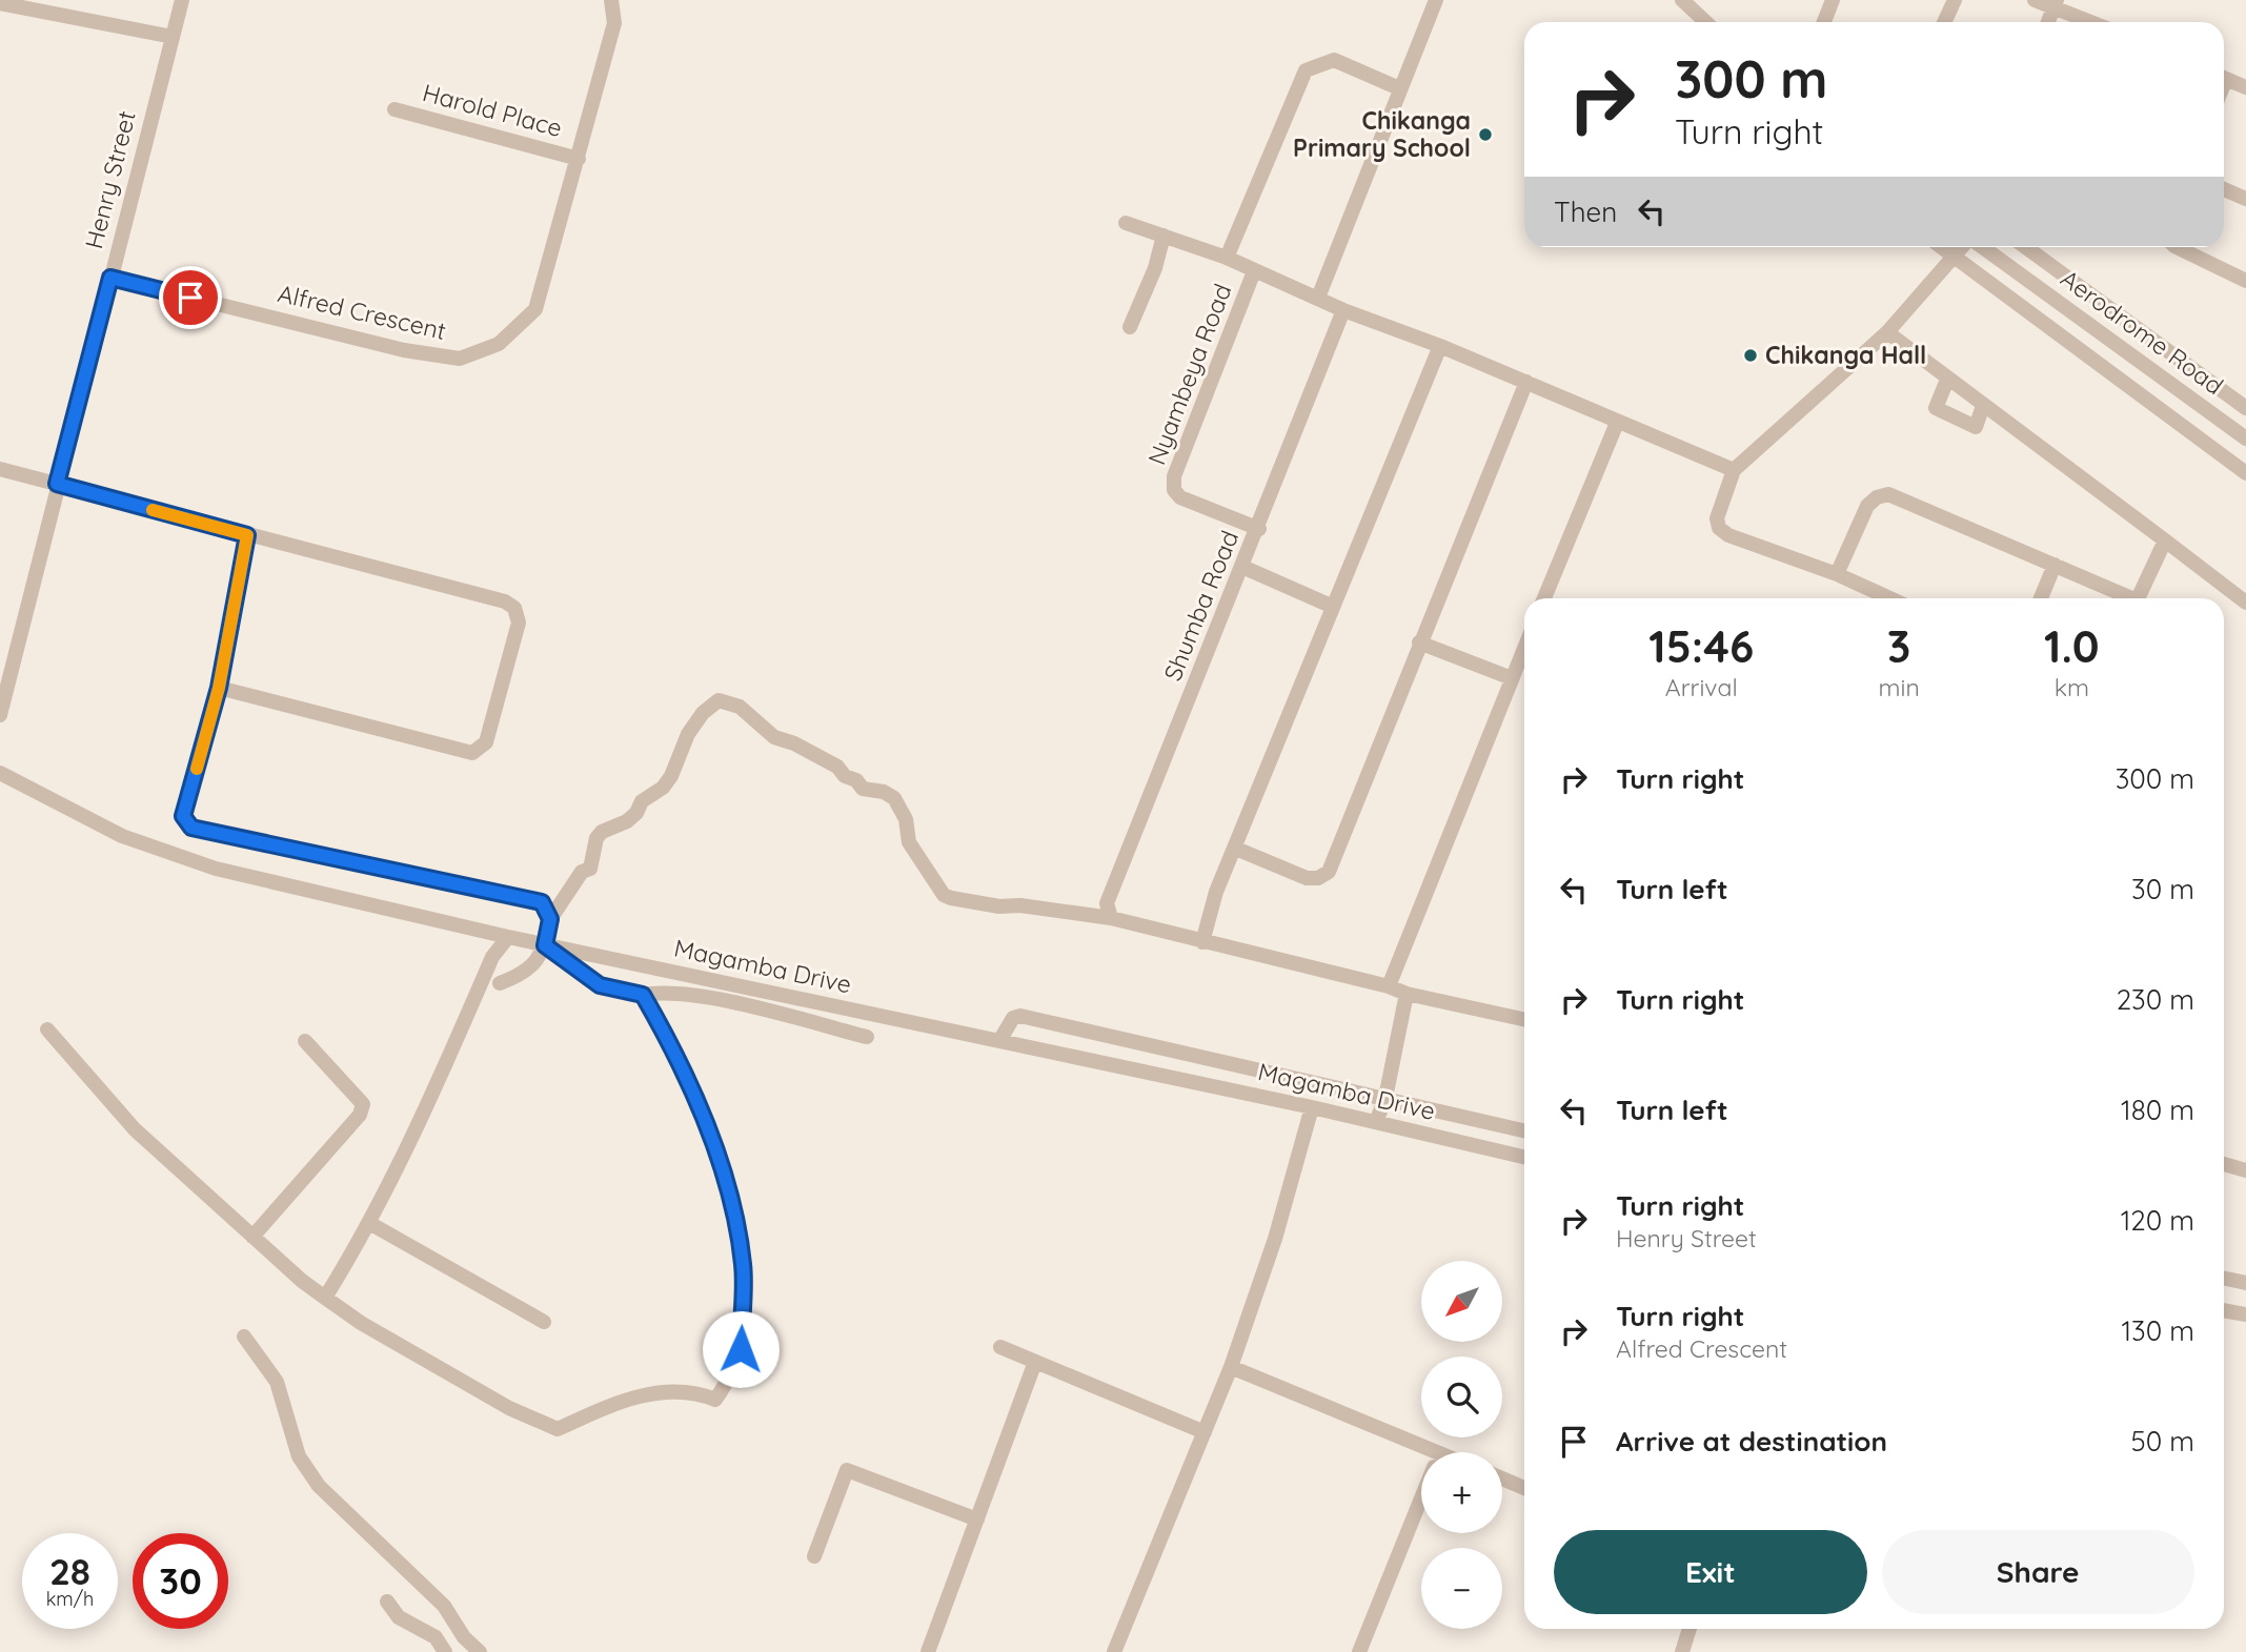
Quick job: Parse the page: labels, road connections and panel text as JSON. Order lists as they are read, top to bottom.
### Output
{
  "streets": {
    "street": [
      "Harold Place",
      "Henry Street",
      "Alfred Crescent",
      "Aerodrome Road",
      "Nyambeya Road",
      "Shumba Road",
      "Magamba Drive"
    ]
  },
  "crossings": [
    ["Harold Place", "Alfred Crescent"],
    ["Henry Street", "Alfred Crescent"],
    ["Nyambeya Road", "Shumba Road"]
  ],
  "places": ["Chikanga Primary School", "Chikanga Hall"],
  "north": "bottom left",
  "page": {
    "turn": ["300 m", "Turn right"],
    "then": "Then",
    "eta": [
      "15:46",
      "Arrival",
      "3",
      "min",
      "1.0",
      "km"
    ],
    "list": [
      {
        "name": "Turn right",
        "value": "300 m"
      },
      {
        "name": "Turn left",
        "value": "30 m"
      },
      {
        "name": "Turn right",
        "value": "230 m"
      },
      {
        "name": "Turn left",
        "value": "180 m"
      },
      {
        "name": "Turn right",
        "note": "Henry Street",
        "value": "120 m"
      },
      {
        "name": "Turn right",
        "note": "Alfred Crescent",
        "value": "130 m"
      },
      {
        "name": "Arrive at destination",
        "value": "50 m"
      }
    ],
    "map_buttons": ["+", "−"],
    "buttons": ["Exit", "Share"],
    "speed": "28 km/h",
    "limit": "30"
  }
}
